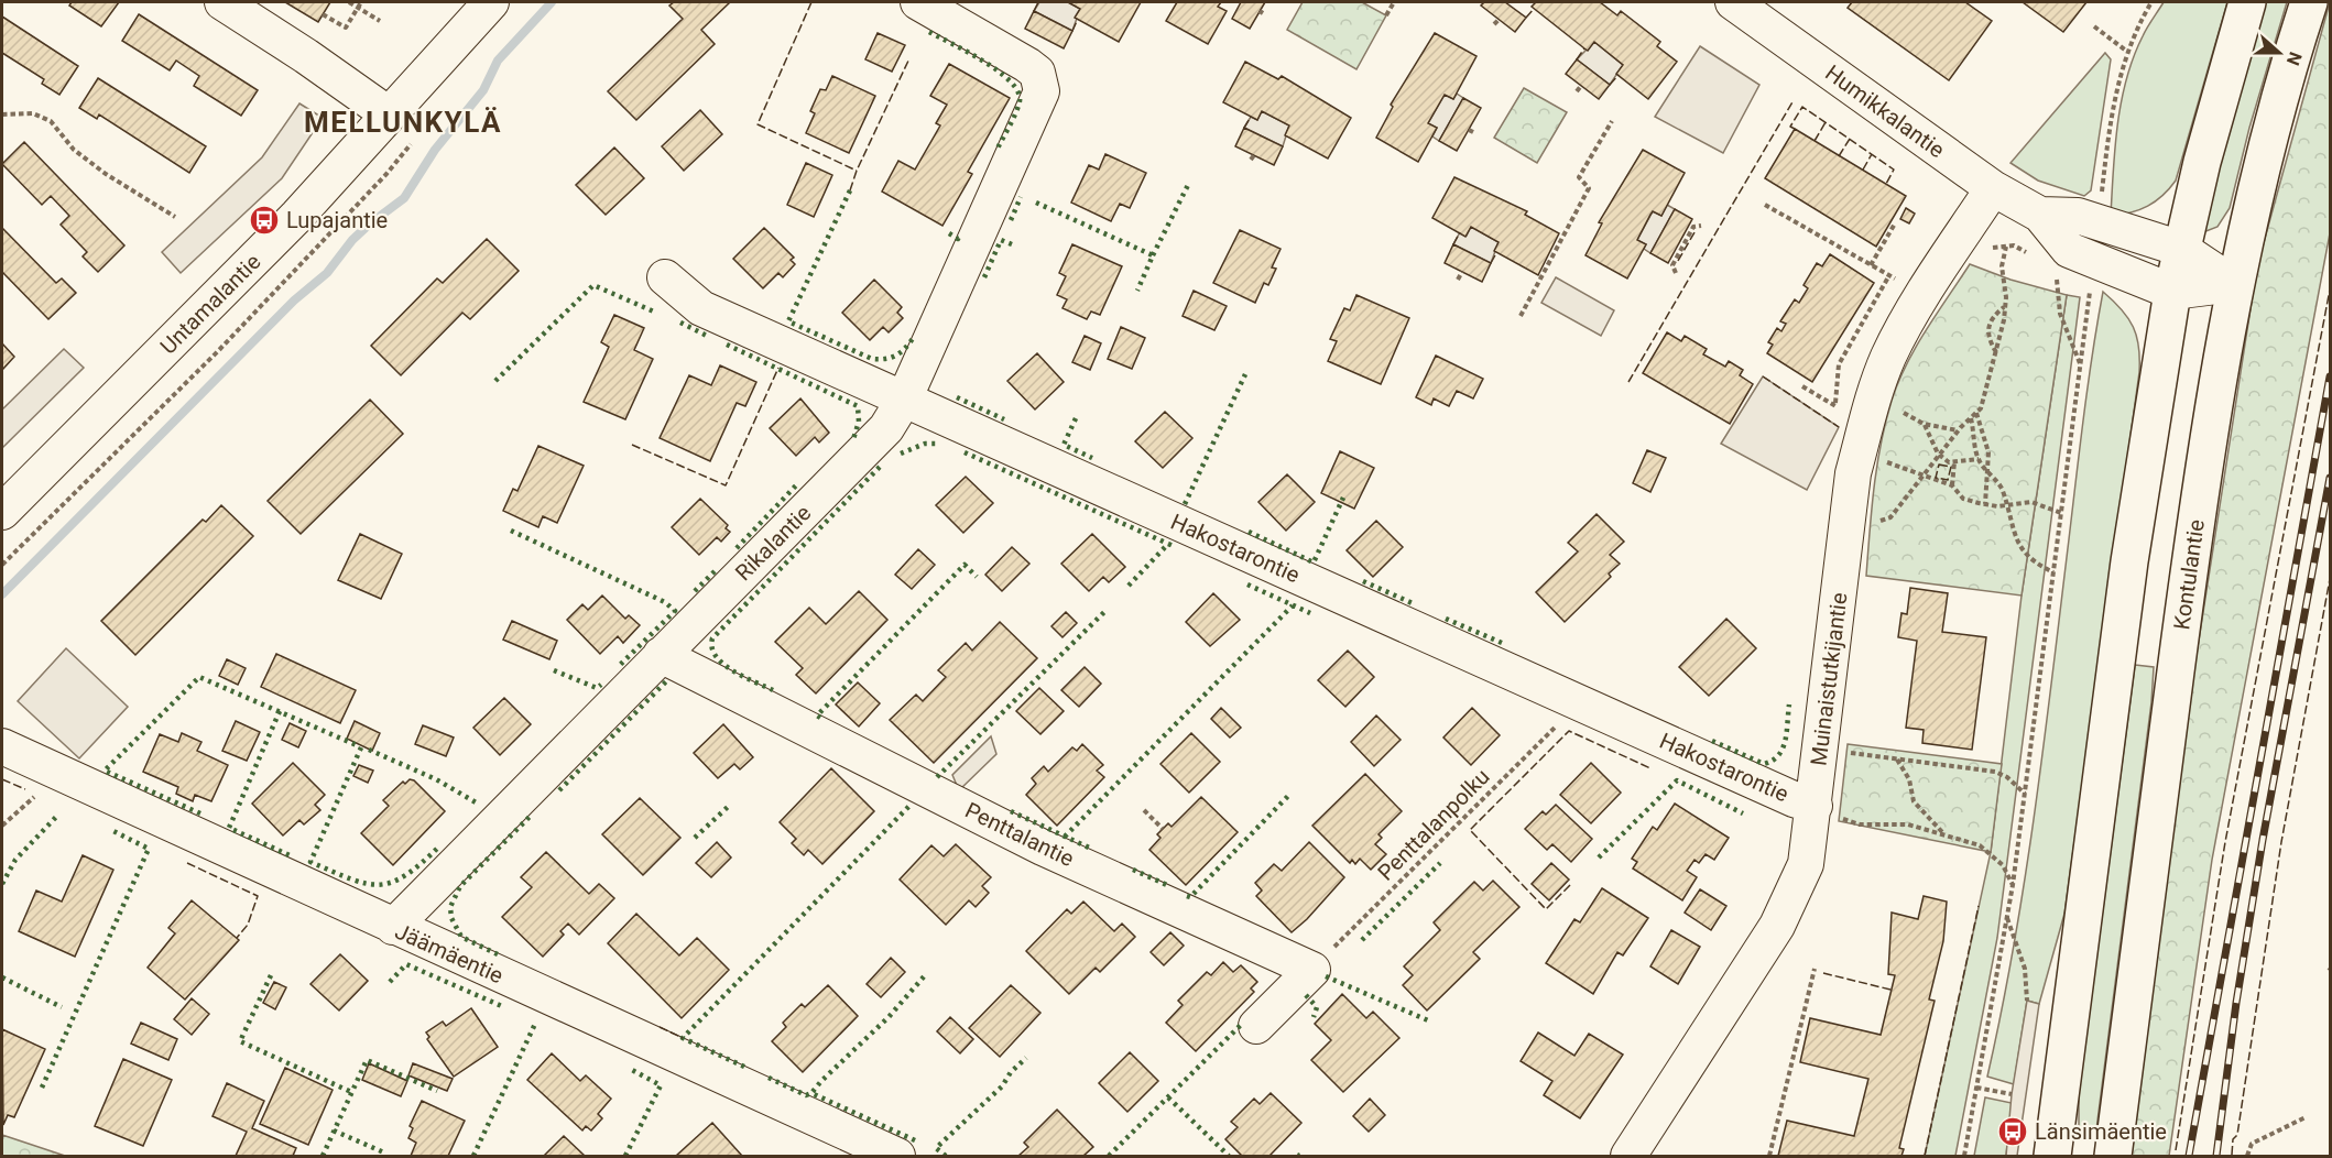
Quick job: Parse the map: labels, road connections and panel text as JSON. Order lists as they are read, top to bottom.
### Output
{
  "streets": {
    "main road": ["Kontulantie"],
    "street": [
      "Humikkalantie",
      "Untamalantie",
      "Rikalantie",
      "Hakostarontie",
      "Muinaistutkijantie",
      "Penttalantie",
      "Jäämäentie"
    ],
    "path": ["Penttalanpolku"]
  },
  "crossings": [
    ["Humikkalantie", "Kontulantie"],
    ["Humikkalantie", "Muinaistutkijantie"],
    ["Rikalantie", "Hakostarontie"],
    ["Rikalantie", "Penttalantie"],
    ["Rikalantie", "Jäämäentie"],
    ["Hakostarontie", "Muinaistutkijantie"],
    ["Hakostarontie", "Penttalanpolku"],
    ["Penttalanpolku", "Penttalantie"]
  ],
  "districts": ["MELLUNKYLÄ"],
  "places": {
    "bus stop": ["Lupajantie", "Länsimäentie"]
  },
  "north": "right"
}
